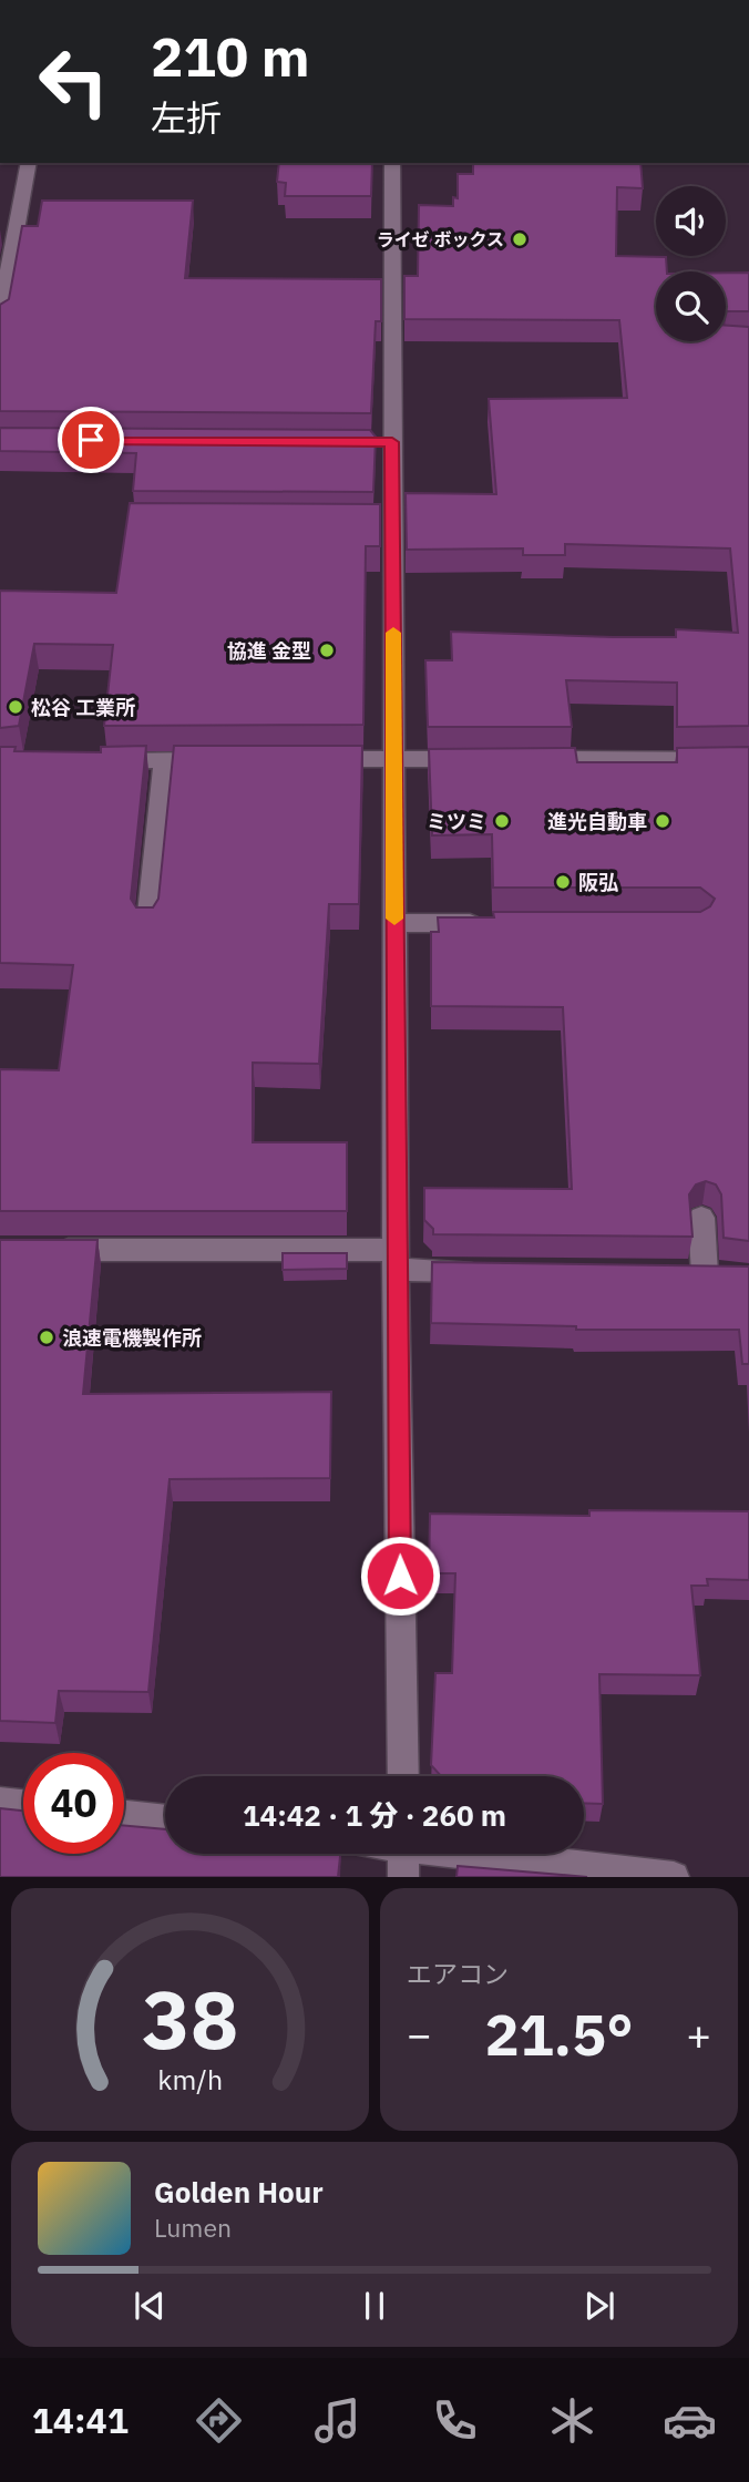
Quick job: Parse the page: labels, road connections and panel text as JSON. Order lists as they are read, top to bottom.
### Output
{
  "places": [
    "ライゼ ボックス",
    "協進 金型",
    "松谷 工業所",
    "ミツミ",
    "進光自動車",
    "阪弘",
    "浪速電機製作所"
  ],
  "page": {
    "turn": ["210 m", "左折"],
    "limit": "40",
    "trip": "14:42 · 1 分 · 260 m",
    "tile": "エアコン",
    "heat": ["−", "21.5°", "+"],
    "song": ["Golden Hour", "Lumen"],
    "tabs": "14:41",
    "gauge": ["38", "km/h"]
  }
}
